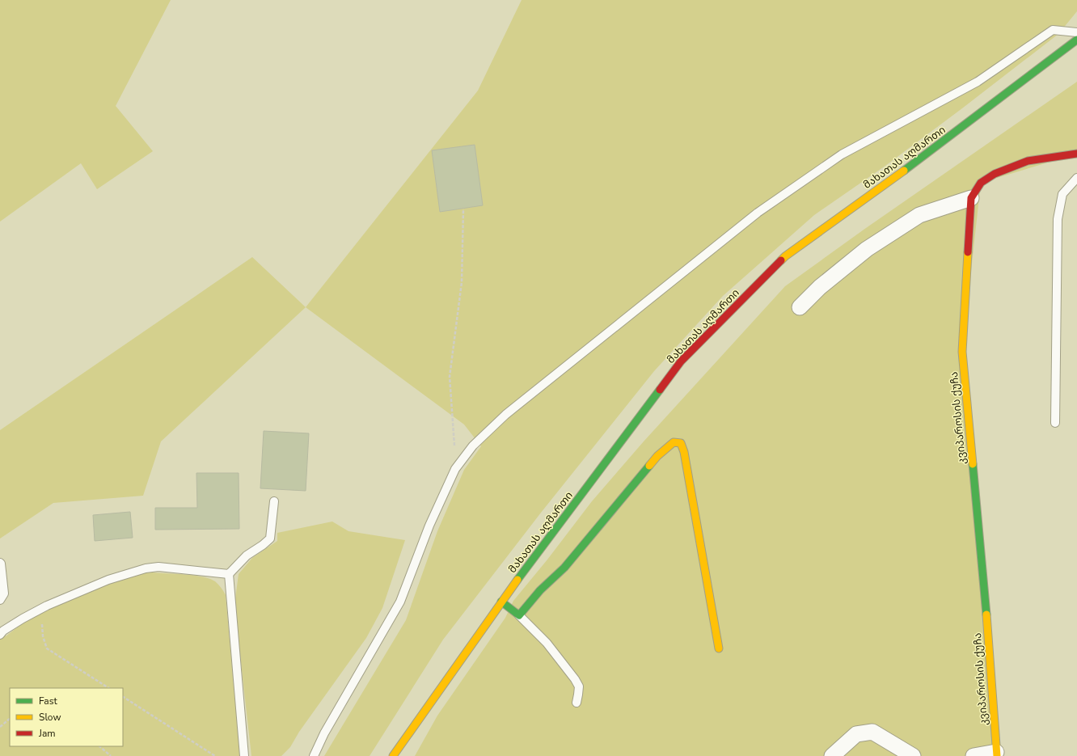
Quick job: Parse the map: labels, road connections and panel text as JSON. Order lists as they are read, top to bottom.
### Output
{
  "streets": {
    "street": ["მახათას აღმართი", "კვიპაროსის ქუჩა"]
  },
  "legend": ["Fast", "Slow", "Jam"]
}
